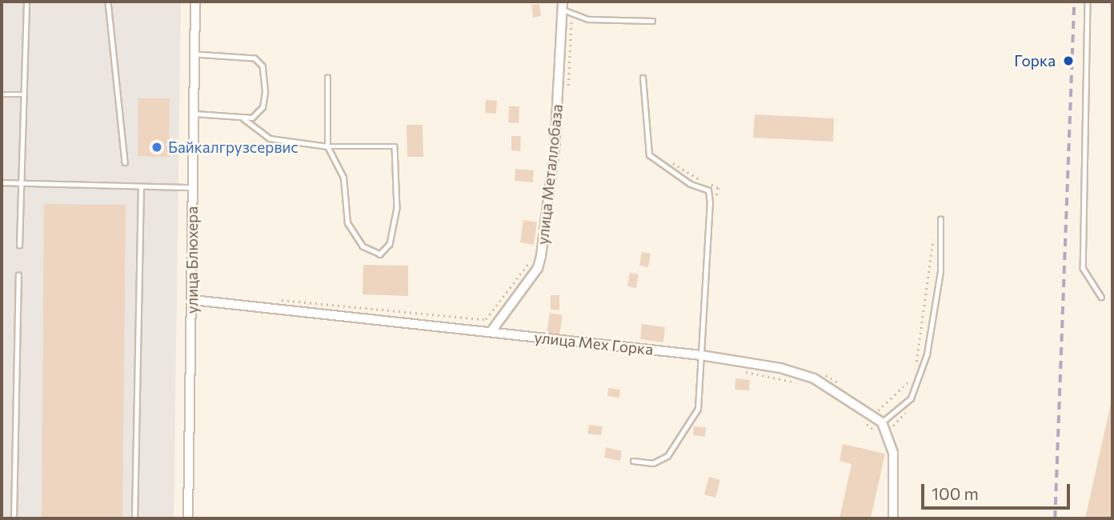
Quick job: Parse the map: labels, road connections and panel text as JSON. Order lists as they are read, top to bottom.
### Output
{
  "streets": {
    "street": ["улица Металлобаза", "улица Блюхера", "улица Мех Горка"]
  },
  "crossings": [
    ["улица Металлобаза", "улица Мех Горка"],
    ["улица Блюхера", "улица Мех Горка"]
  ],
  "places": ["Горка", "Байкалгрузсервис"],
  "scale_bar": "100 m"
}
